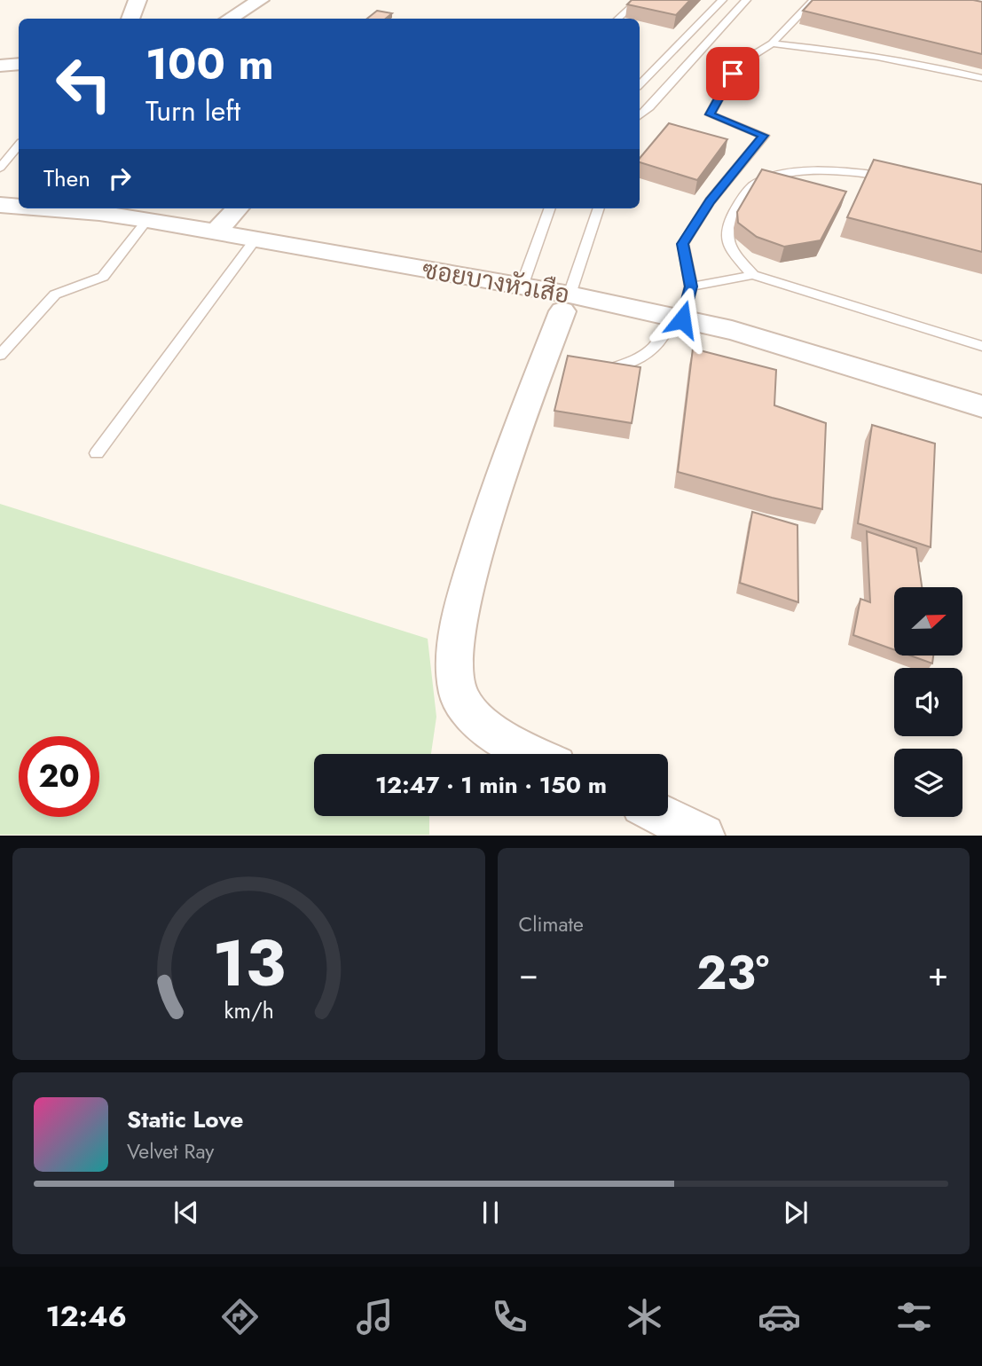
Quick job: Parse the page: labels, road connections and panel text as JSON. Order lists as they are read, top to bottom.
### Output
{
  "streets": {
    "street": ["ซอยบางหัวเสือ"]
  },
  "north": "right",
  "page": {
    "turn": ["100 m", "Turn left"],
    "then": "Then",
    "limit": "20",
    "trip": "12:47 · 1 min · 150 m",
    "tile": "Climate",
    "heat": ["−", "23°", "+"],
    "song": ["Static Love", "Velvet Ray"],
    "tabs": "12:46",
    "gauge": ["13", "km/h"]
  }
}
